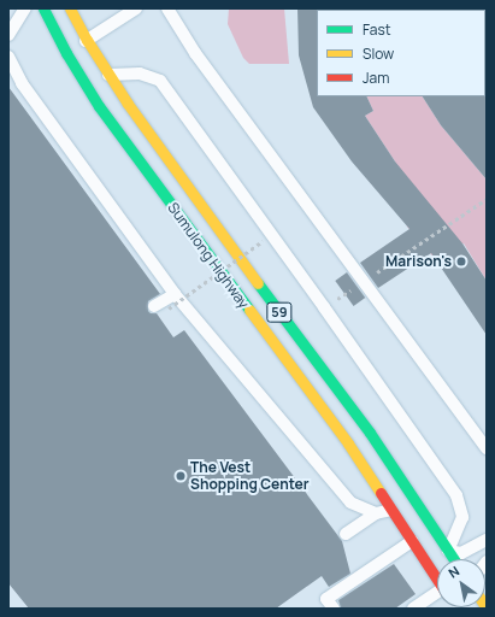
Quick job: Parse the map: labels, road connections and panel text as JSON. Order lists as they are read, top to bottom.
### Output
{
  "streets": {
    "main road": ["Sumulong Highway", "59"]
  },
  "places": ["Marison's", "The Vest Shopping Center"],
  "legend": ["Fast", "Slow", "Jam"],
  "north": "top left"
}
